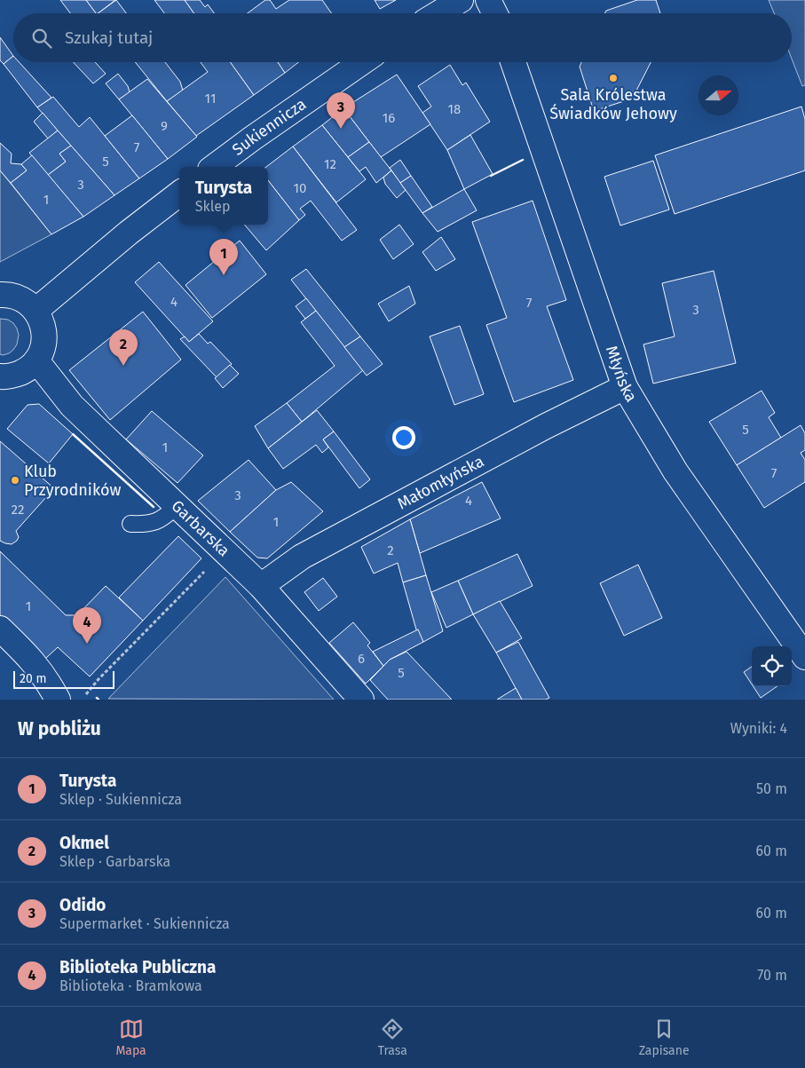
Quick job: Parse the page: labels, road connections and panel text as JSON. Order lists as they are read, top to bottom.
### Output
{
  "streets": {
    "street": [
      "Sukiennicza",
      "Młyńska",
      "Małomłyńska",
      "Garbarska"
    ]
  },
  "crossings": [
    ["Młyńska", "Małomłyńska"],
    ["Małomłyńska", "Garbarska"]
  ],
  "places": ["Sala Królestwa Świadków Jehowy", "Klub Przyrodników"],
  "house_numbers": [
    "11",
    "18",
    "16",
    "9",
    "7",
    "5",
    "12",
    "3",
    "10",
    "1",
    "4",
    "7",
    "3",
    "5",
    "1",
    "7",
    "3",
    "4",
    "22",
    "1",
    "2",
    "1",
    "6",
    "5"
  ],
  "scale_bar": "20 m",
  "north": "right",
  "page": {
    "search": "Szukaj tutaj",
    "pins": [
      "3",
      "1",
      "2",
      "4"
    ],
    "popup": ["Turysta", "Sklep"],
    "scale": "20 m",
    "heading": ["W pobliżu", "Wyniki: 4"],
    "list": [
      {
        "mark": "1",
        "name": "Turysta",
        "note": "Sklep · Sukiennicza",
        "value": "50 m"
      },
      {
        "mark": "2",
        "name": "Okmel",
        "note": "Sklep · Garbarska",
        "value": "60 m"
      },
      {
        "mark": "3",
        "name": "Odido",
        "note": "Supermarket · Sukiennicza",
        "value": "60 m"
      },
      {
        "mark": "4",
        "name": "Biblioteka Publiczna",
        "note": "Biblioteka · Bramkowa",
        "value": "70 m"
      }
    ],
    "nav": ["Mapa", "Trasa", "Zapisane"]
  }
}
